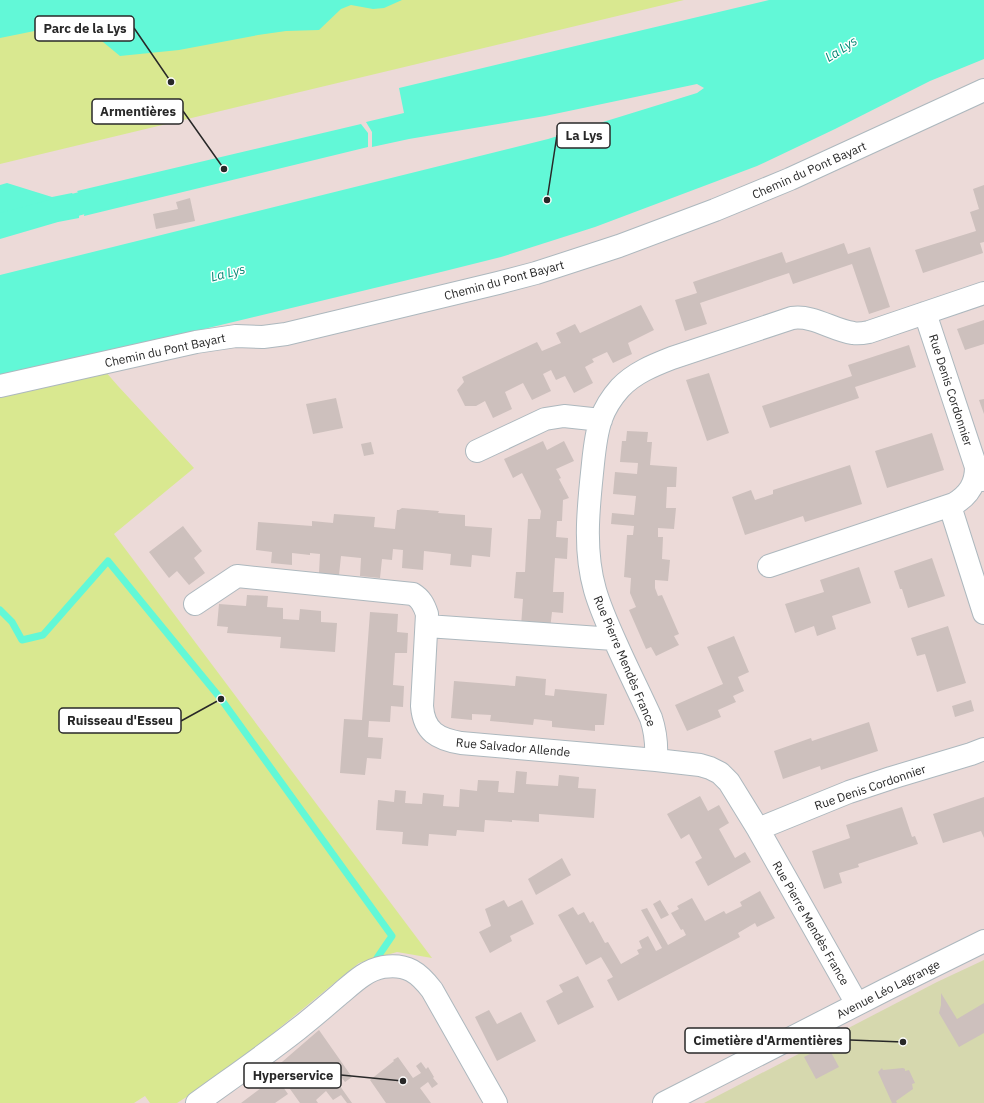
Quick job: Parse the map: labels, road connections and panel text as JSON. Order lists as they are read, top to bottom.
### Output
{
  "streets": {
    "street": [
      "Chemin du Pont Bayart",
      "Rue Denis Cordonnier",
      "Rue Pierre Mendès France",
      "Rue Salvador Allende",
      "Avenue Léo Lagrange"
    ]
  },
  "crossings": [
    ["Rue Denis Cordonnier", "Rue Pierre Mendès France"],
    ["Rue Pierre Mendès France", "Rue Salvador Allende"],
    ["Rue Pierre Mendès France", "Avenue Léo Lagrange"]
  ],
  "water": ["La Lys"],
  "places": [
    "Parc de la Lys",
    "Armentières",
    "La Lys",
    "Ruisseau d'Esseu",
    "Cimetière d'Armentières",
    "Hyperservice"
  ]
}
